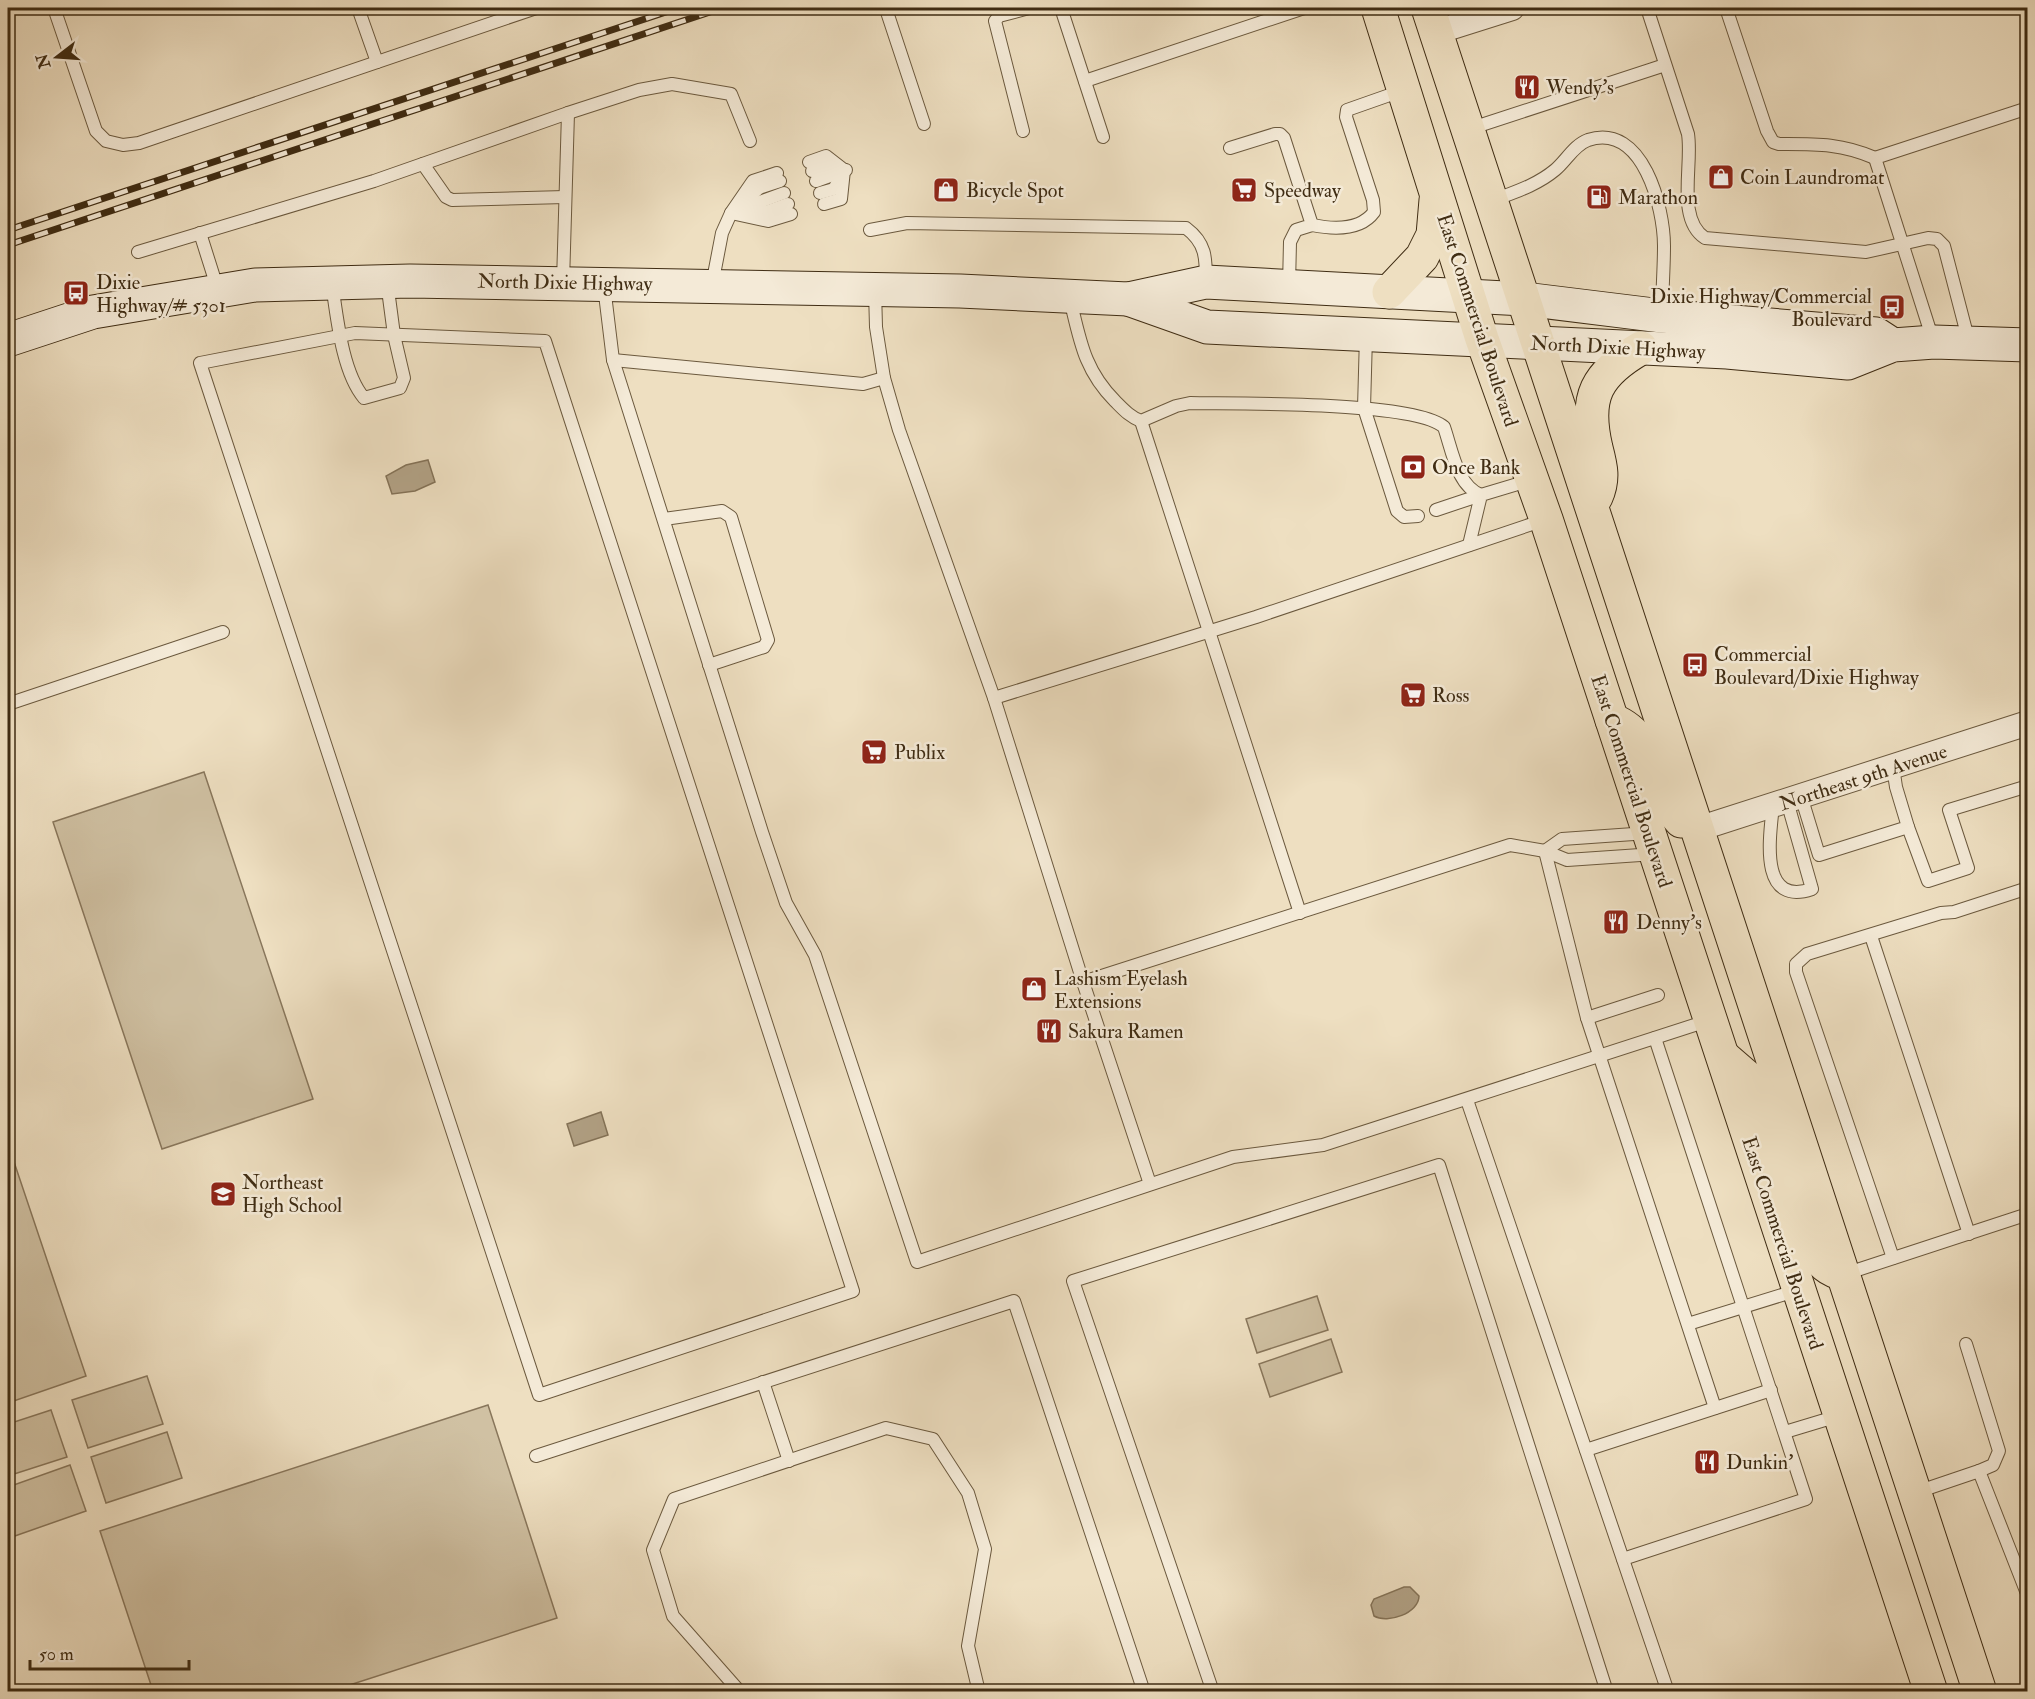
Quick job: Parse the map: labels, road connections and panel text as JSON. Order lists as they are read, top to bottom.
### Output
{
  "streets": {
    "main road": ["North Dixie Highway", "East Commercial Boulevard"],
    "street": ["Northeast 9th Avenue"]
  },
  "crossings": [
    ["North Dixie Highway", "East Commercial Boulevard"]
  ],
  "places": {
    "restaurant": [
      "Wendy's",
      "Denny's",
      "Sakura Ramen",
      "Dunkin'"
    ],
    "shop": ["Coin Laundromat", "Bicycle Spot", "Lashism Eyelash Extensions"],
    "supermarket": ["Speedway", "Ross", "Publix"],
    "fuel station": ["Marathon"],
    "bus stop": ["Dixie Highway/# 5301", "Dixie Highway/Commercial Boulevard", "Commercial Boulevard/Dixie Highway"],
    "bank": ["Once Bank"],
    "school or university": ["Northeast High School"]
  },
  "scale_bar": "50 m",
  "north": "left"
}
